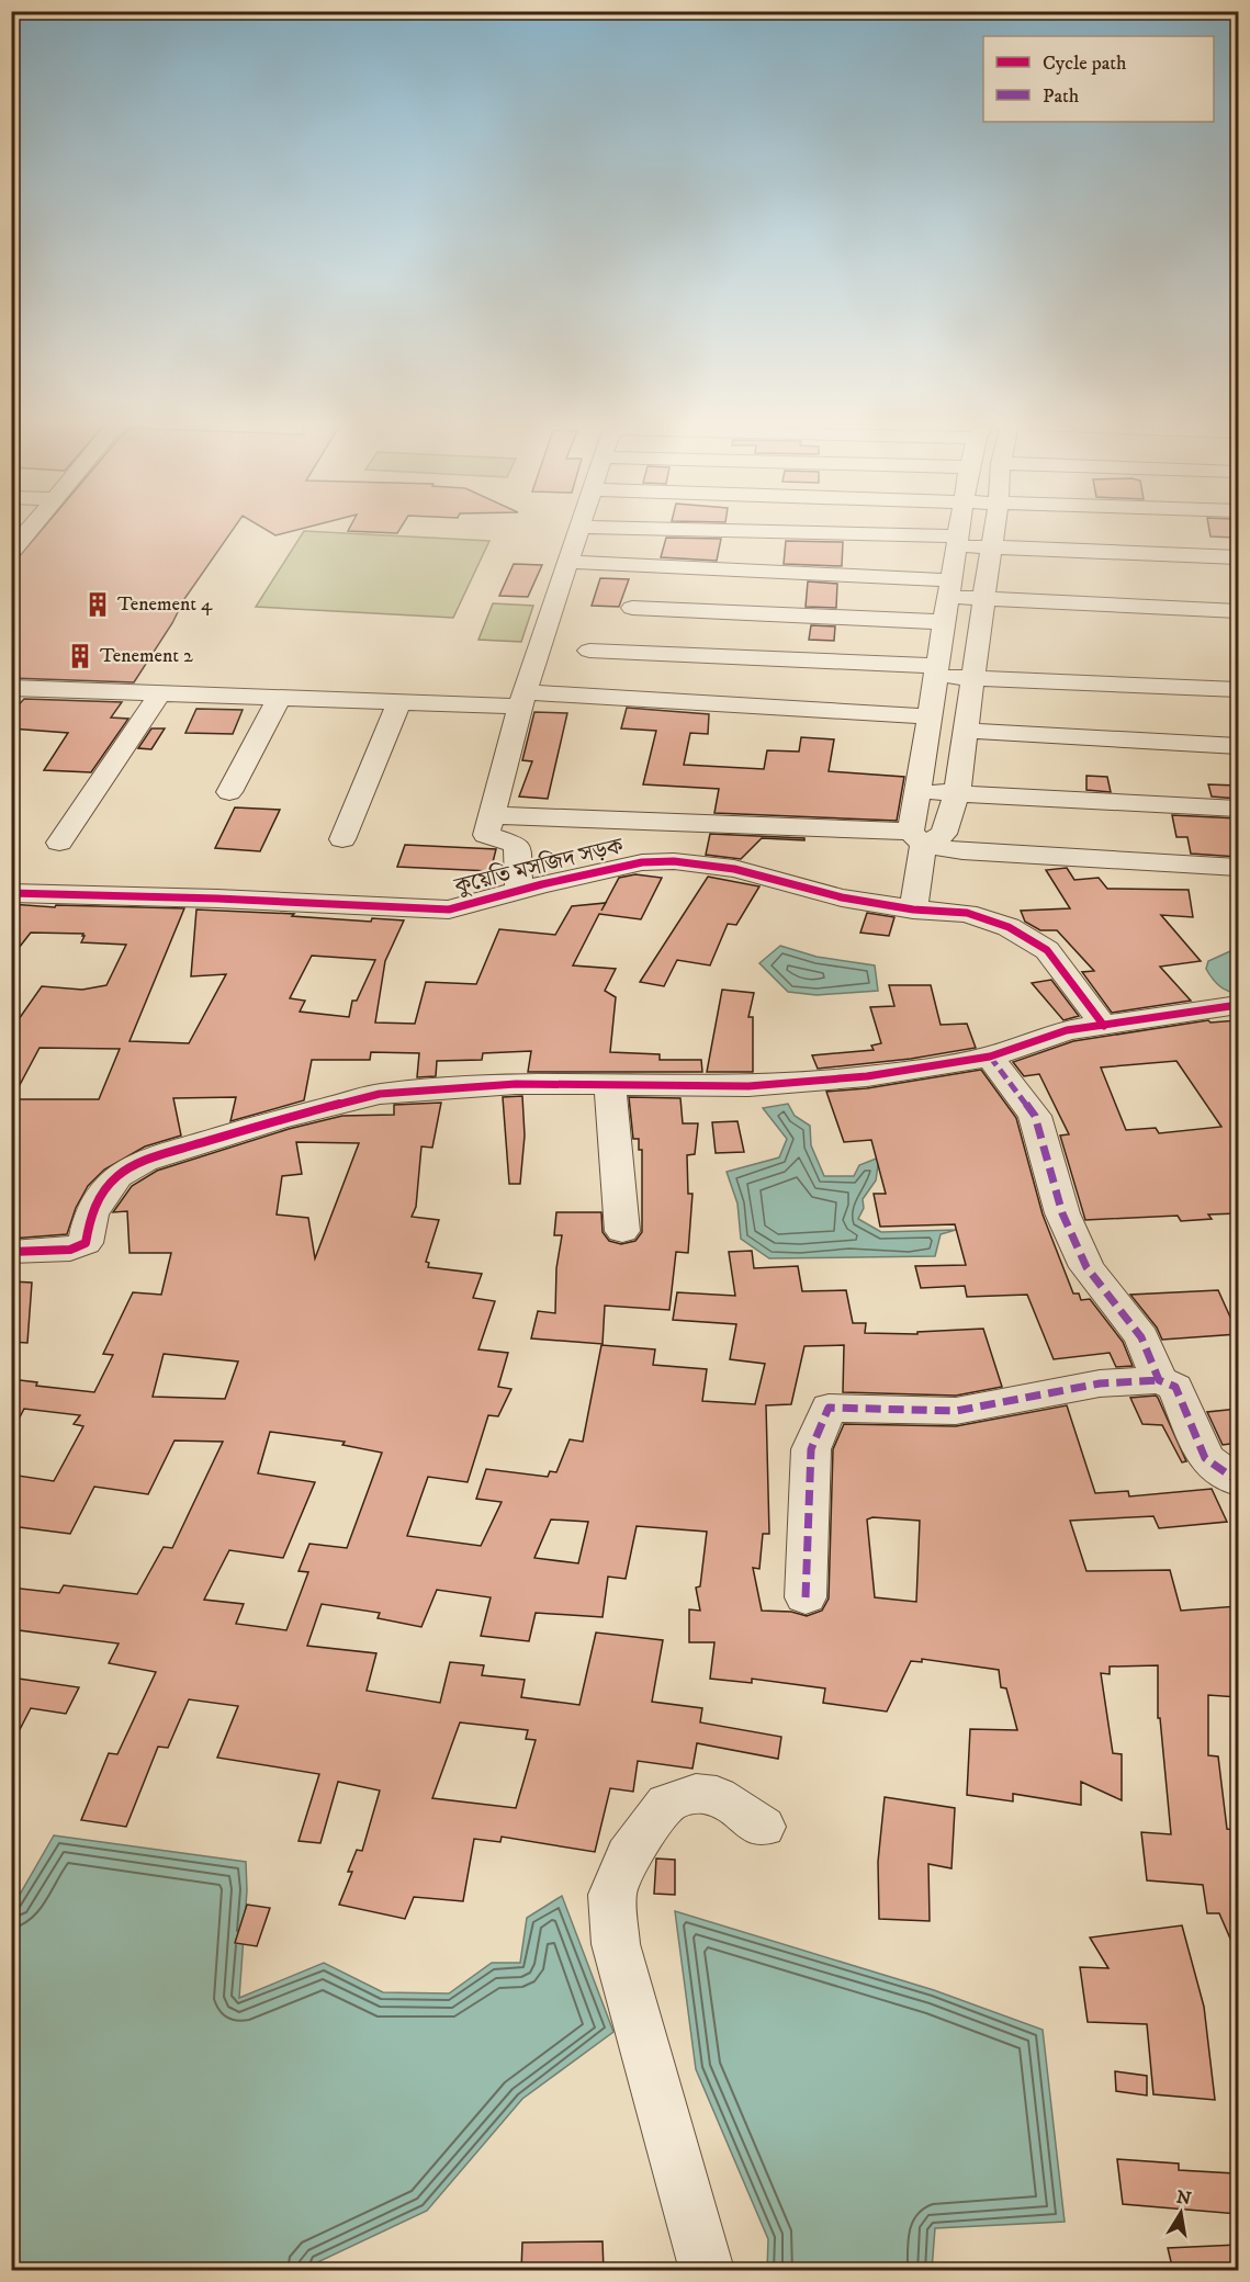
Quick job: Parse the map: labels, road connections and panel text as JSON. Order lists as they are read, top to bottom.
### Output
{
  "streets": {
    "street": ["কুয়েতি মসজিদ সড়ক"]
  },
  "places": {
    "building": ["Tenement 4", "Tenement 2"]
  },
  "legend": ["Cycle path", "Path"],
  "north": "top"
}
